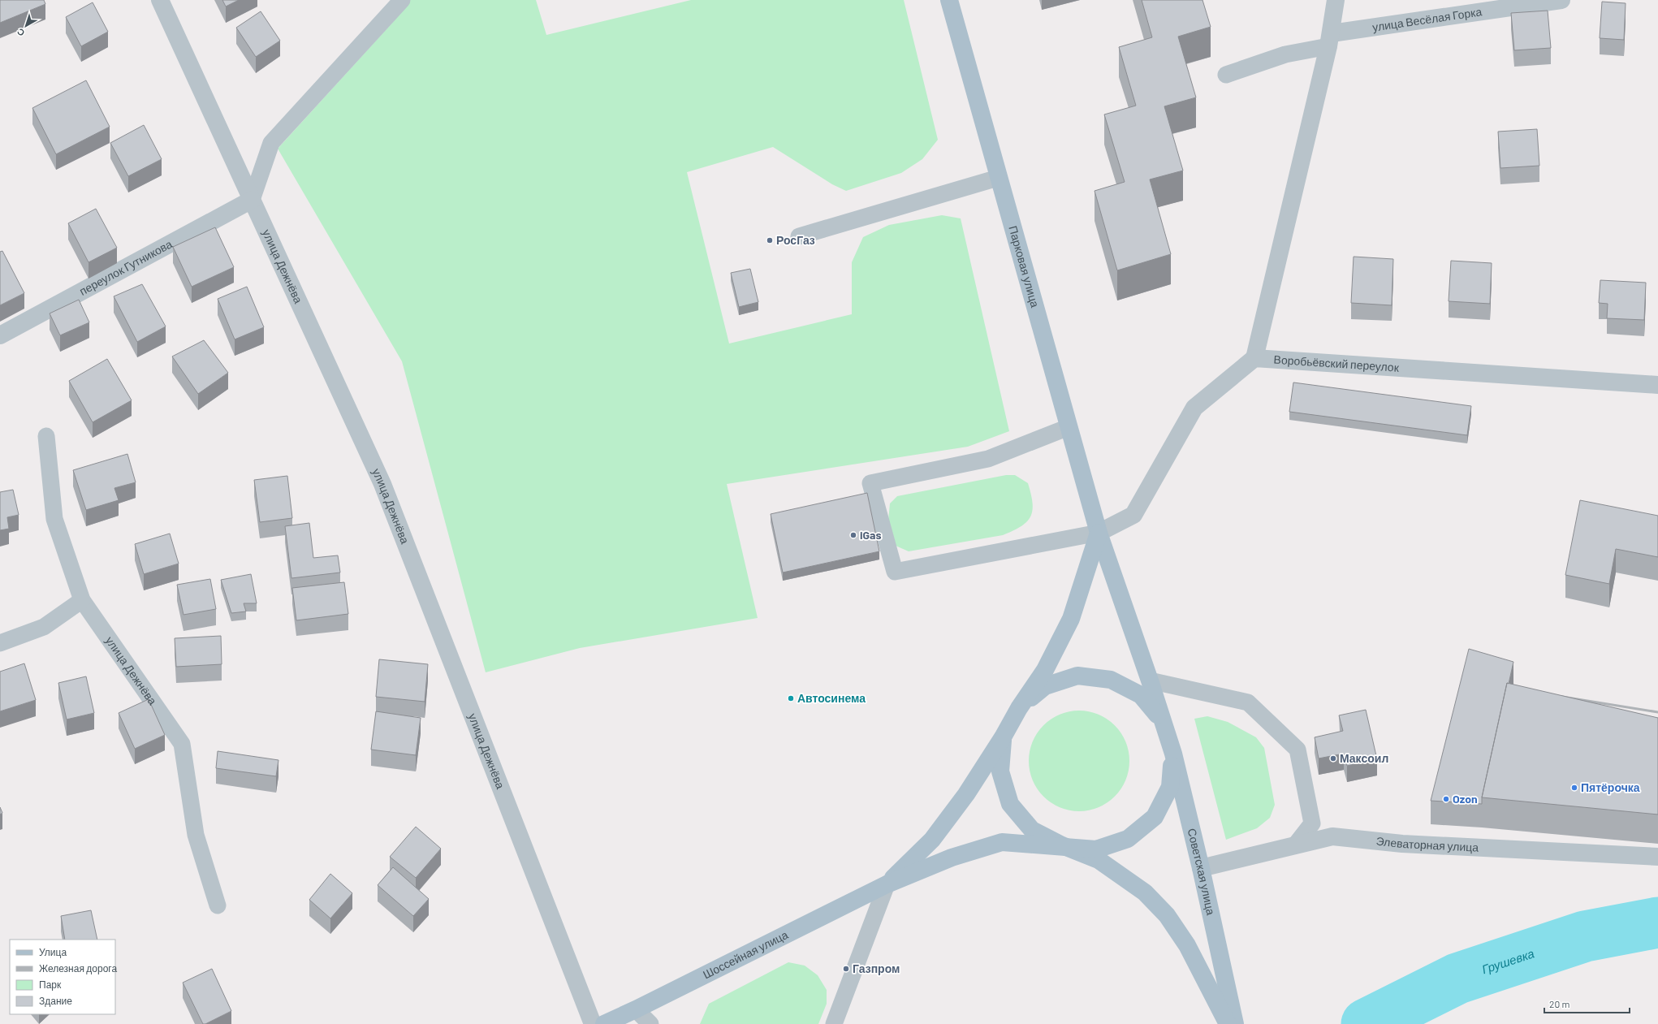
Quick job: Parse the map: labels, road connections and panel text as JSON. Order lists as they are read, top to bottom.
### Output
{
  "streets": {
    "main road": ["Парковая улица", "Советская улица", "Шоссейная улица"],
    "street": [
      "улица Весёлая Горка",
      "улица Дежнёва",
      "переулок Гутникова",
      "Воробьёвский переулок",
      "Элеваторная улица"
    ]
  },
  "crossings": [
    ["улица Дежнёва", "переулок Гутникова"],
    ["Парковая улица", "Советская улица"],
    ["Элеваторная улица", "Советская улица"]
  ],
  "water": ["Грушевка"],
  "places": [
    "РосГаз",
    "iGas",
    "Автосинема",
    "Максоил",
    "Пятёрочка",
    "Ozon",
    "Газпром"
  ],
  "legend": [
    "Улица",
    "Железная дорога",
    "Парк",
    "Здание"
  ],
  "scale_bar": "20 m",
  "north": "bottom left"
}
